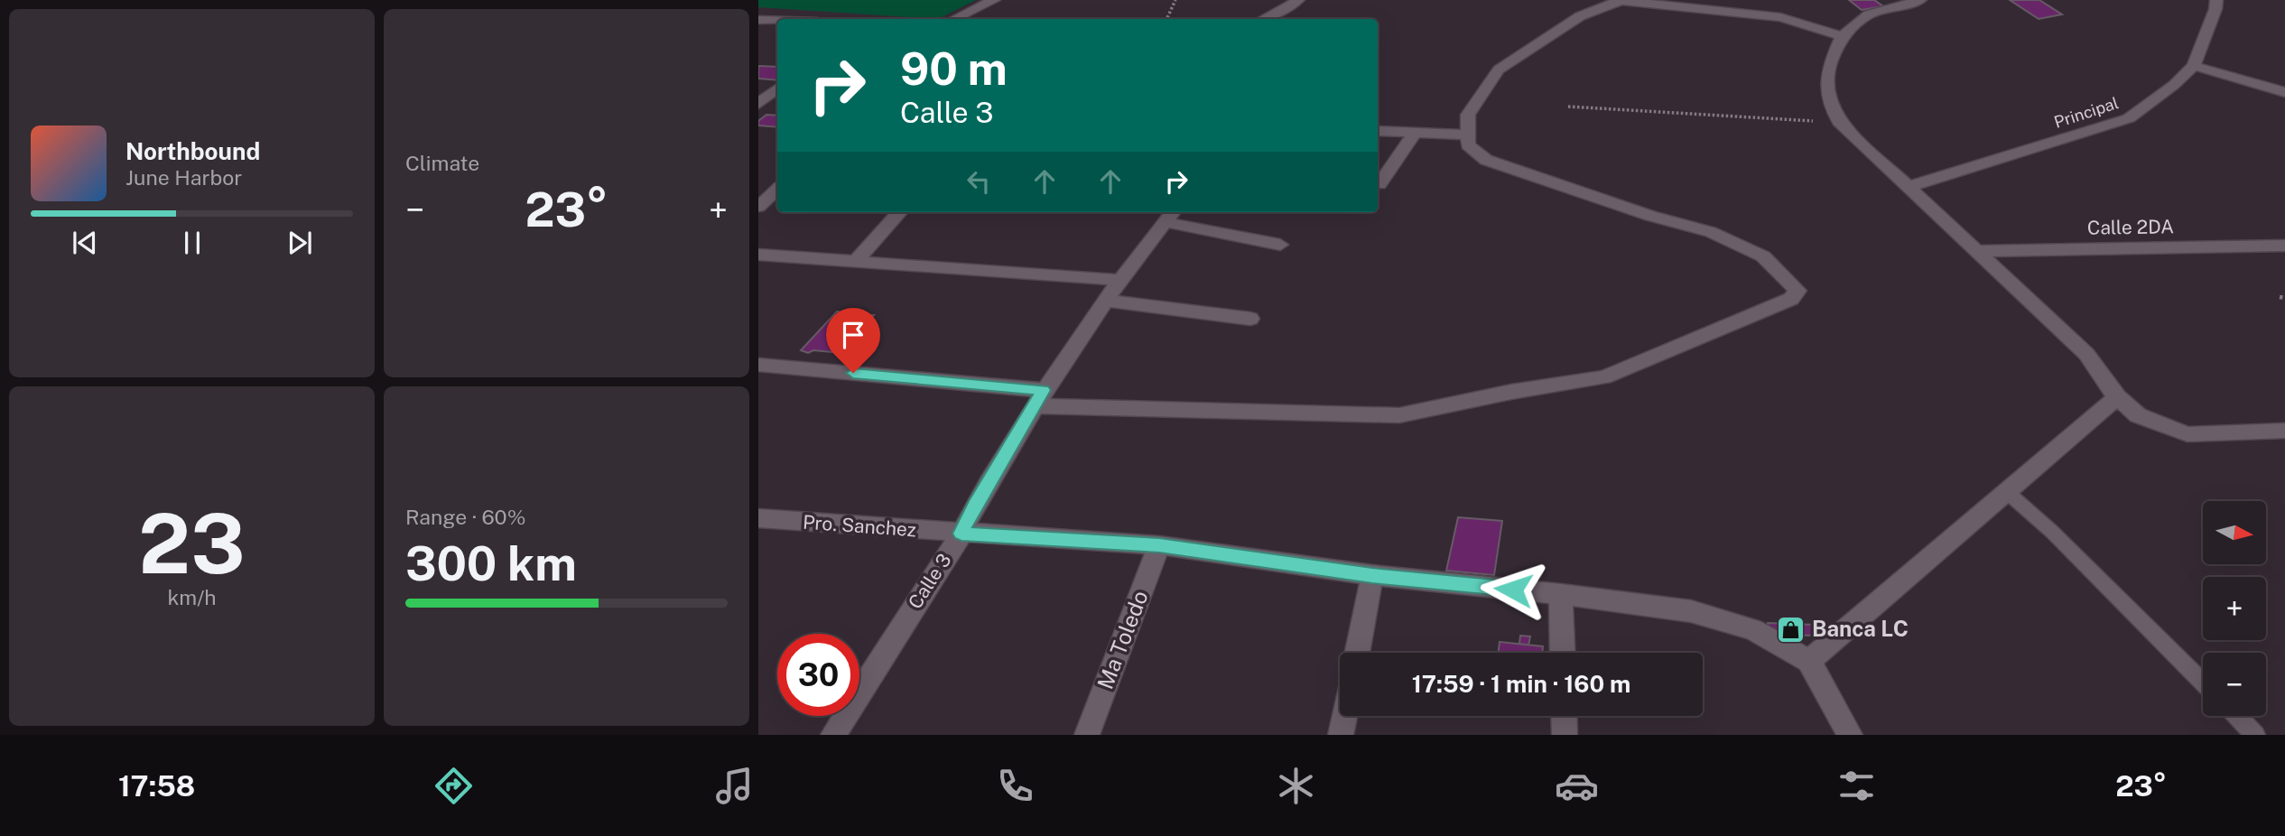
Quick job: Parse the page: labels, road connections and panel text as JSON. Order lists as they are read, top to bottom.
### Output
{
  "streets": {
    "street": [
      "Principal",
      "Calle 2DA",
      "Pro. Sanchez",
      "Calle 3",
      "Ma Toledo"
    ]
  },
  "crossings": [
    ["Pro. Sanchez", "Calle 3"],
    ["Pro. Sanchez", "Ma Toledo"]
  ],
  "places": {
    "shop": ["Banca LC"]
  },
  "north": "right",
  "page": {
    "tile": [
      "Climate",
      ["23", "km/h"],
      ["Range · 60%", "300 km"]
    ],
    "turn": ["90 m", "Calle 3"],
    "song": ["Northbound", "June Harbor"],
    "heat": ["−", "23°", "+"],
    "map_buttons": ["+", "−"],
    "limit": "30",
    "trip": "17:59 · 1 min · 160 m",
    "tabs": ["17:58", "23°"]
  }
}
